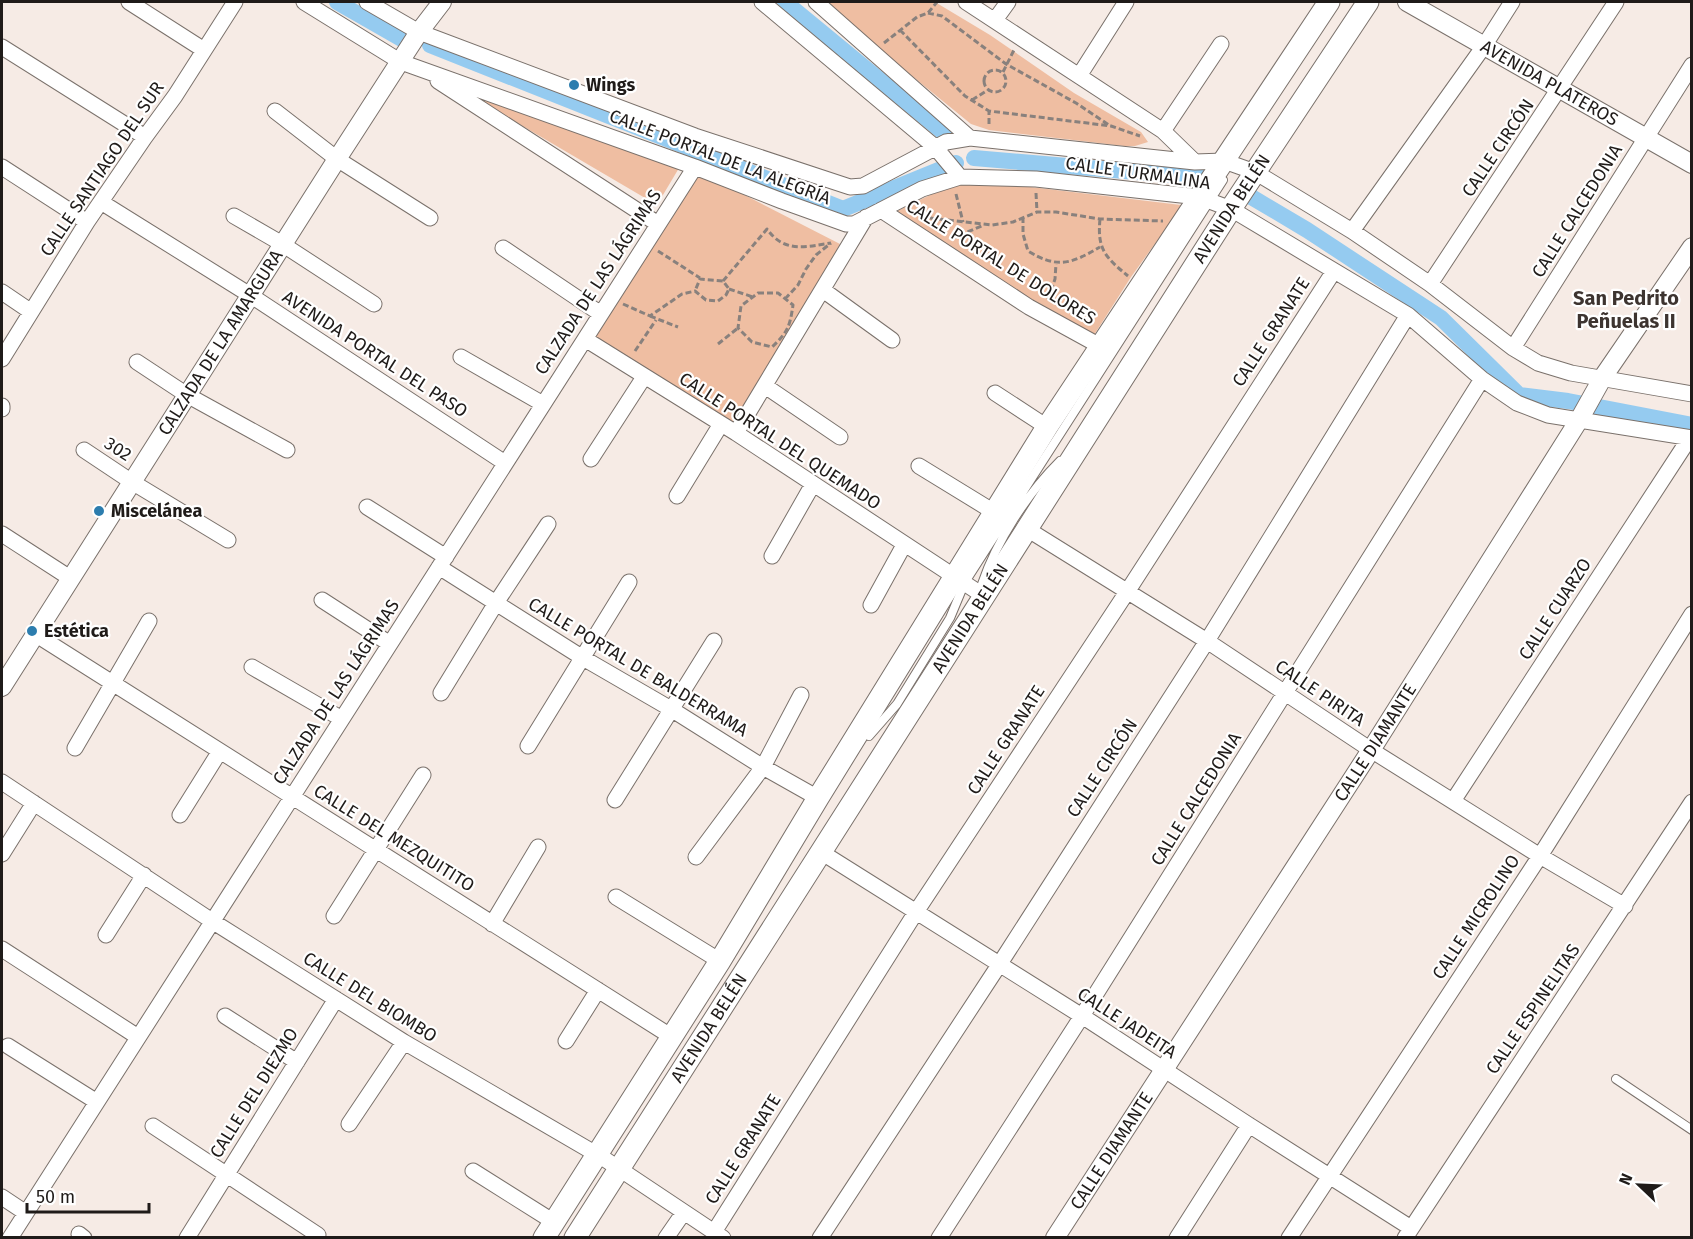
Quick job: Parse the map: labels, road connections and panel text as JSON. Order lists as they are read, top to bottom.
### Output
{
  "streets": {
    "main road": ["AVENIDA BELÉN"],
    "street": [
      "AVENIDA PLATEROS",
      "CALLE CIRCÓN",
      "CALLE PORTAL DE LA ALEGRÍA",
      "CALLE SANTIAGO DEL SUR",
      "CALLE TURMALINA",
      "CALLE CALCEDONIA",
      "CALLE PORTAL DE DOLORES",
      "CALZADA DE LAS LÁGRIMAS",
      "CALLE GRANATE",
      "CALZADA DE LA AMARGURA",
      "AVENIDA PORTAL DEL PASO",
      "CALLE PORTAL DEL QUEMADO",
      "302",
      "CALLE CUARZO",
      "CALLE PORTAL DE BALDERRAMA",
      "CALLE PIRITA",
      "CALLE DIAMANTE",
      "CALLE DEL MEZQUITITO",
      "CALLE MICROLINO",
      "CALLE DEL BIOMBO",
      "CALLE ESPINELITAS",
      "CALLE JADEITA",
      "CALLE DEL DIEZMO"
    ]
  },
  "crossings": [
    ["AVENIDA PLATEROS", "CALLE CIRCÓN"],
    ["AVENIDA PLATEROS", "CALLE CALCEDONIA"],
    ["CALLE CIRCÓN", "CALLE TURMALINA"],
    ["CALLE CIRCÓN", "CALLE PIRITA"],
    ["CALLE CIRCÓN", "CALLE JADEITA"],
    ["CALLE PORTAL DE LA ALEGRÍA", "CALLE TURMALINA"],
    ["CALLE PORTAL DE LA ALEGRÍA", "CALLE PORTAL DE DOLORES"],
    ["CALLE PORTAL DE LA ALEGRÍA", "CALZADA DE LAS LÁGRIMAS"],
    ["CALLE PORTAL DE LA ALEGRÍA", "CALZADA DE LA AMARGURA"],
    ["CALLE SANTIAGO DEL SUR", "AVENIDA PORTAL DEL PASO"],
    ["CALLE TURMALINA", "AVENIDA BELÉN"],
    ["CALLE TURMALINA", "CALLE CALCEDONIA"],
    ["CALLE TURMALINA", "CALLE GRANATE"],
    ["CALLE TURMALINA", "CALLE CUARZO"],
    ["CALLE TURMALINA", "CALLE DIAMANTE"],
    ["AVENIDA BELÉN", "CALLE PORTAL DE DOLORES"],
    ["AVENIDA BELÉN", "CALLE PORTAL DEL QUEMADO"],
    ["AVENIDA BELÉN", "CALLE PORTAL DE BALDERRAMA"],
    ["AVENIDA BELÉN", "CALLE PIRITA"],
    ["AVENIDA BELÉN", "CALLE DEL MEZQUITITO"],
    ["AVENIDA BELÉN", "CALLE DEL BIOMBO"],
    ["AVENIDA BELÉN", "CALLE JADEITA"],
    ["CALLE CALCEDONIA", "CALLE PIRITA"],
    ["CALLE CALCEDONIA", "CALLE JADEITA"],
    ["CALZADA DE LAS LÁGRIMAS", "AVENIDA PORTAL DEL PASO"],
    ["CALZADA DE LAS LÁGRIMAS", "CALLE PORTAL DEL QUEMADO"],
    ["CALZADA DE LAS LÁGRIMAS", "CALLE PORTAL DE BALDERRAMA"],
    ["CALZADA DE LAS LÁGRIMAS", "CALLE DEL MEZQUITITO"],
    ["CALZADA DE LAS LÁGRIMAS", "CALLE DEL BIOMBO"],
    ["CALLE GRANATE", "CALLE PIRITA"],
    ["CALLE GRANATE", "CALLE DEL BIOMBO"],
    ["CALLE GRANATE", "CALLE JADEITA"],
    ["CALZADA DE LA AMARGURA", "AVENIDA PORTAL DEL PASO"],
    ["CALZADA DE LA AMARGURA", "302"],
    ["CALZADA DE LA AMARGURA", "CALLE DEL MEZQUITITO"],
    ["CALLE CUARZO", "CALLE PIRITA"],
    ["CALLE PIRITA", "CALLE DIAMANTE"],
    ["CALLE PIRITA", "CALLE MICROLINO"],
    ["CALLE PIRITA", "CALLE ESPINELITAS"],
    ["CALLE DIAMANTE", "CALLE JADEITA"],
    ["CALLE MICROLINO", "CALLE JADEITA"],
    ["CALLE DEL BIOMBO", "CALLE DEL DIEZMO"],
    ["CALLE ESPINELITAS", "CALLE JADEITA"]
  ],
  "districts": ["San Pedrito Peñuelas II"],
  "places": ["Wings", "Miscelánea", "Estética"],
  "scale_bar": "50 m",
  "north": "top left"
}
